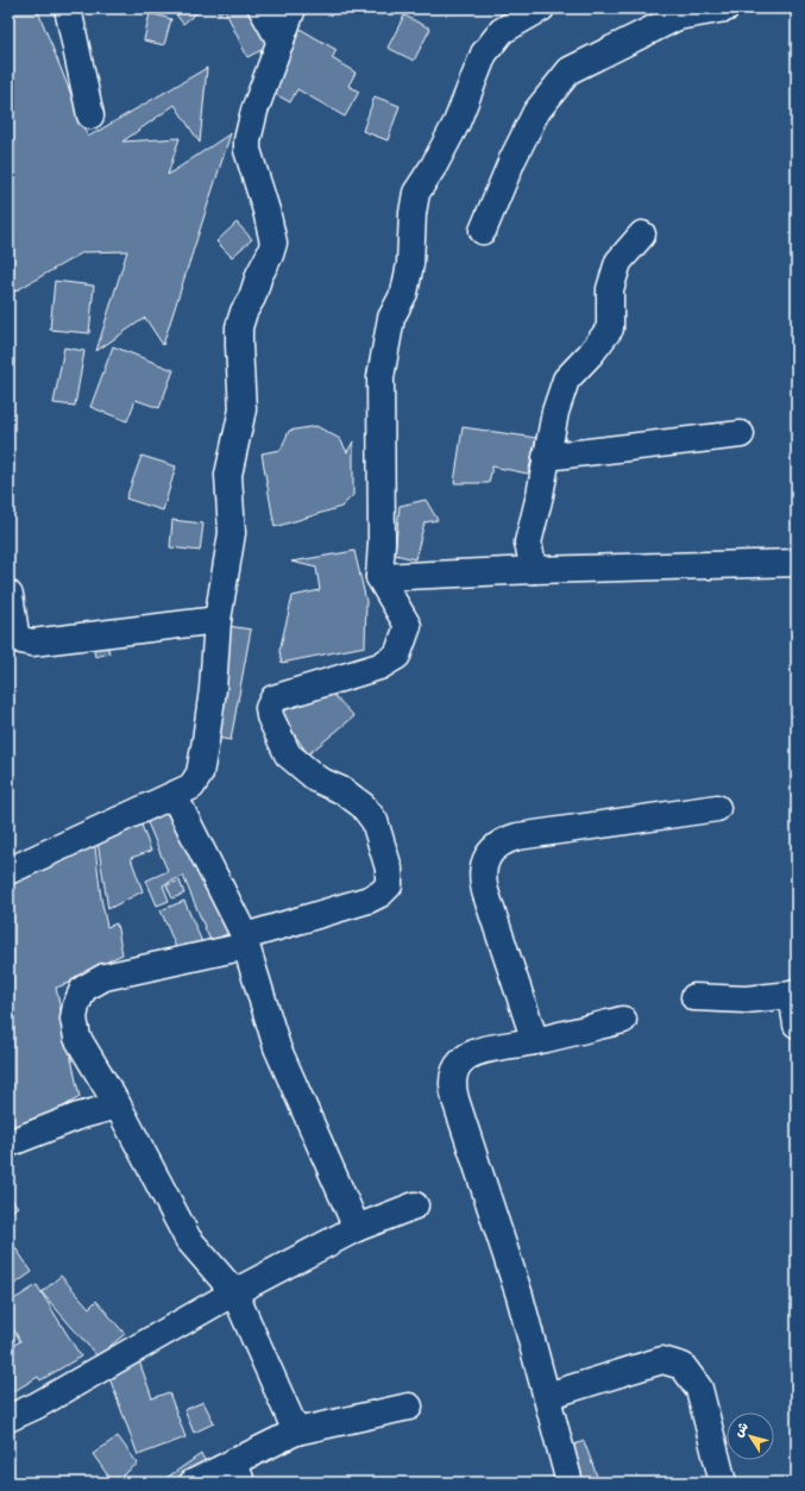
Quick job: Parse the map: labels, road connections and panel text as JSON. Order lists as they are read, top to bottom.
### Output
{
  "north": "top left"
}
